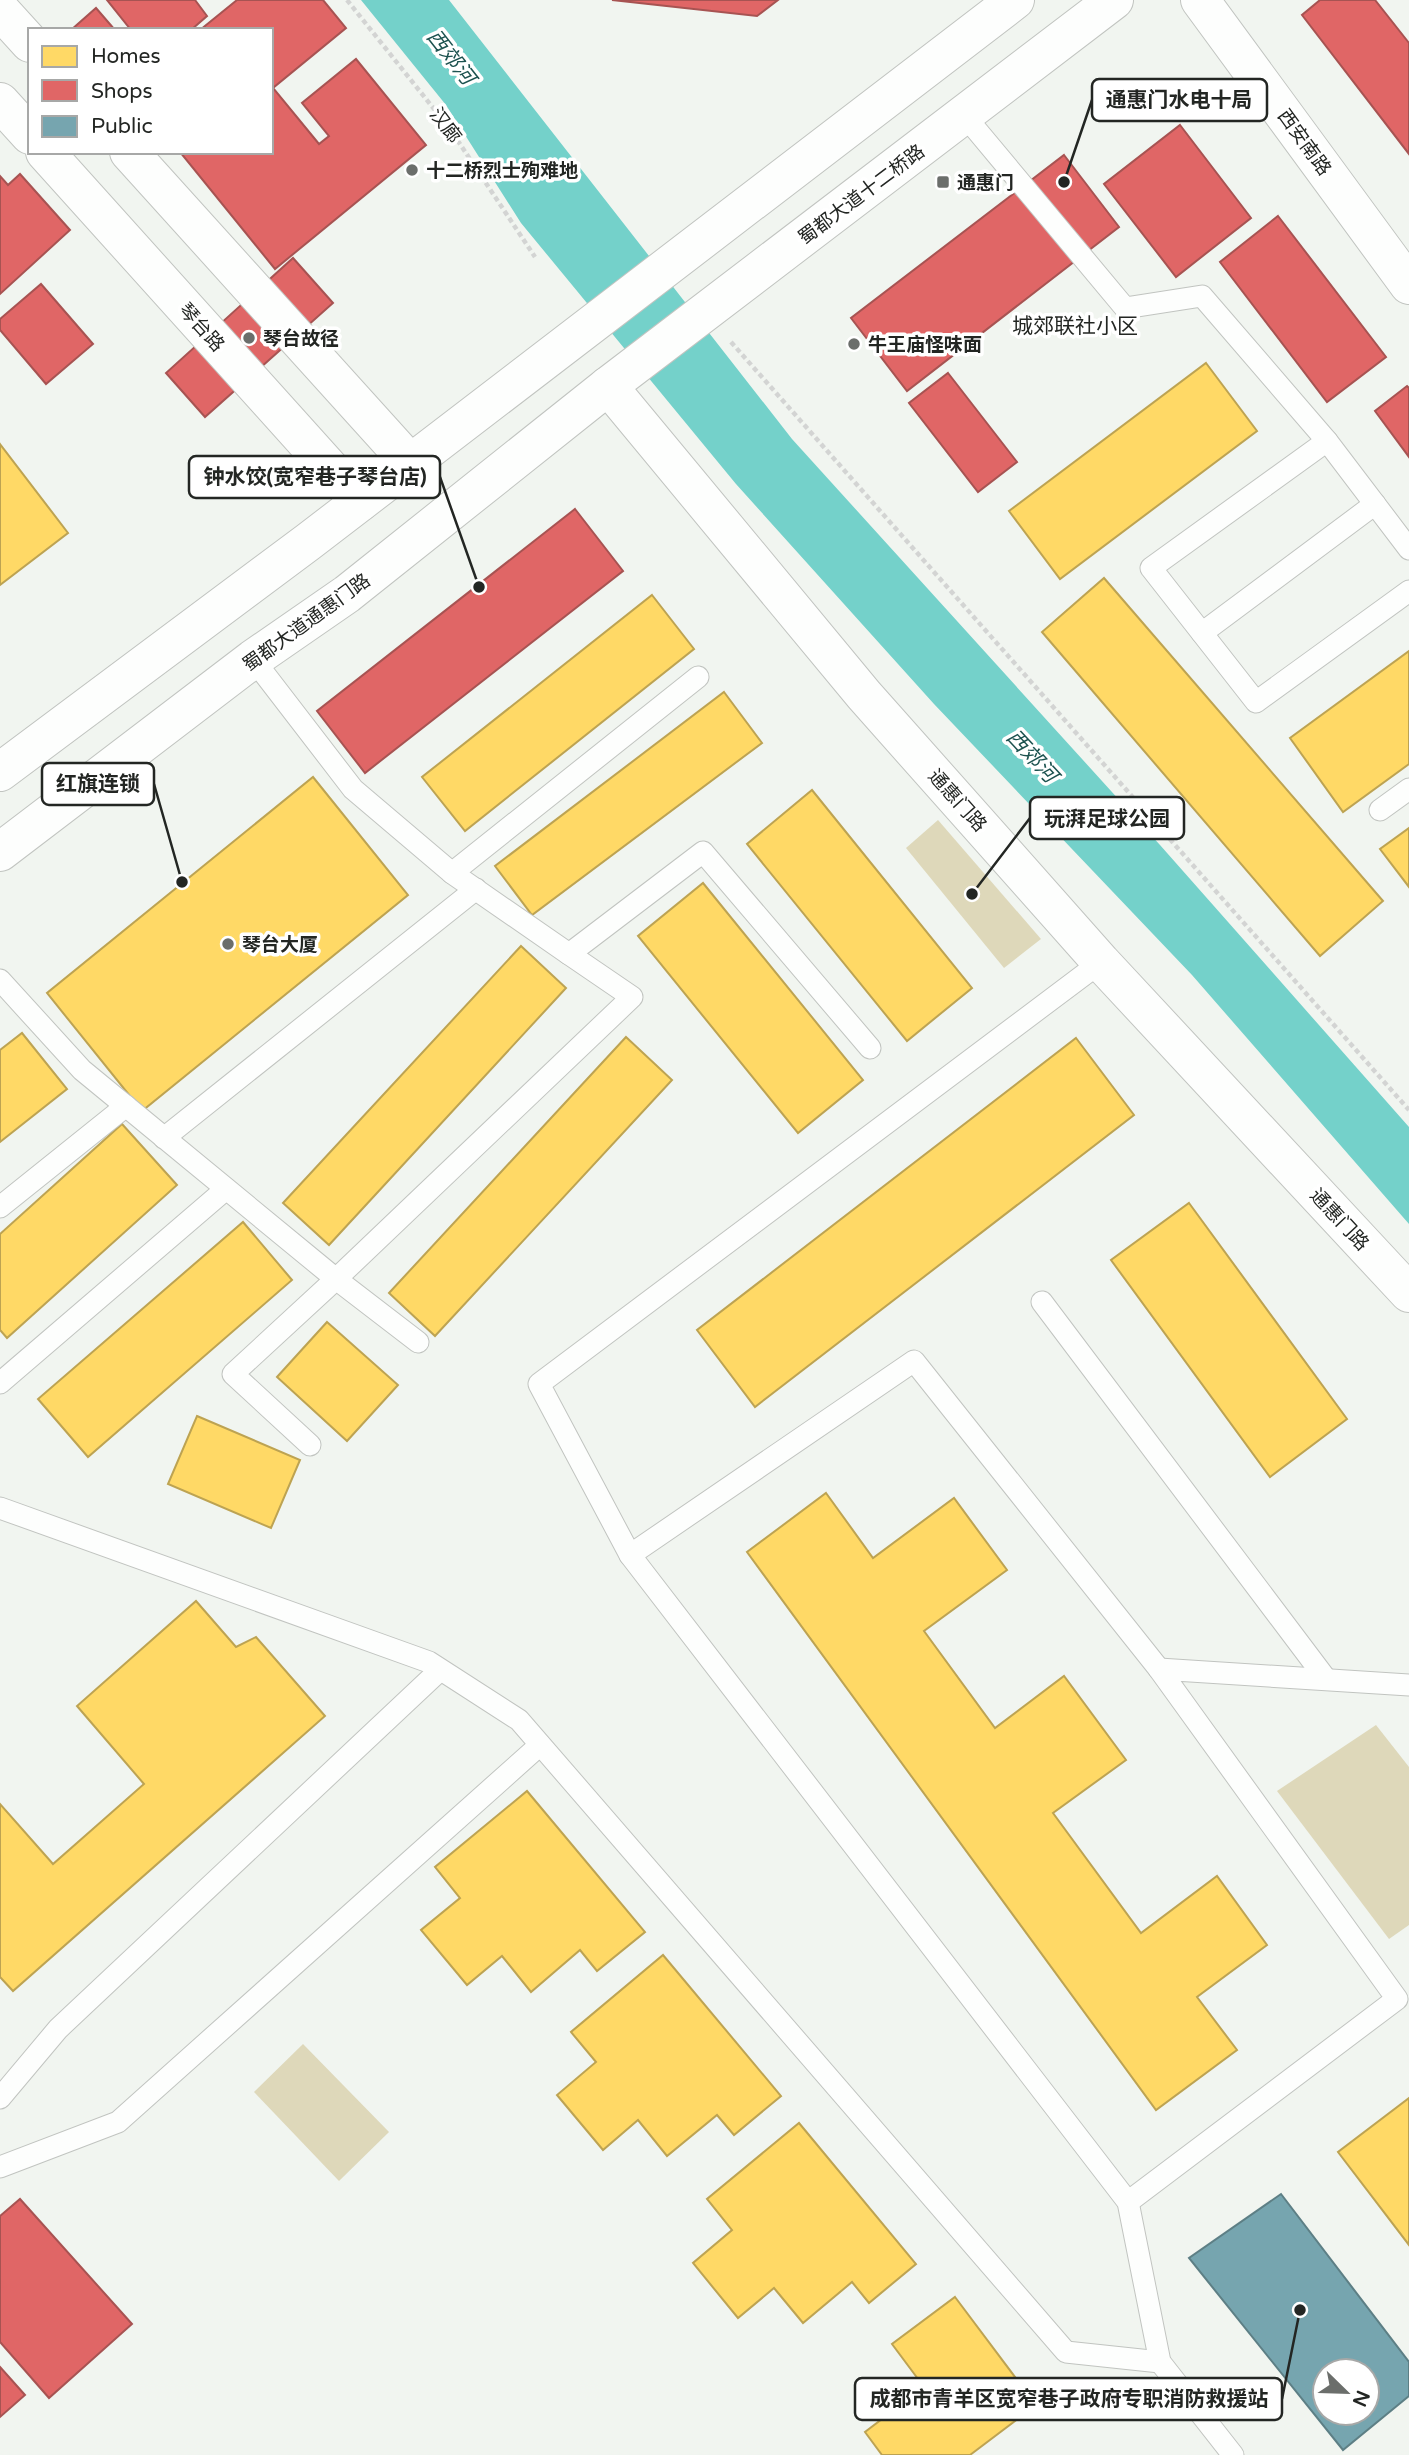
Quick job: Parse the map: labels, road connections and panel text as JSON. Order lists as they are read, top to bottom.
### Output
{
  "streets": {
    "main road": [
      "西安南路",
      "蜀都大道十二桥路",
      "琴台路",
      "蜀都大道通惠门路",
      "通惠门路"
    ],
    "path": ["汉廊"]
  },
  "crossings": [
    ["蜀都大道十二桥路", "蜀都大道通惠门路"],
    ["蜀都大道十二桥路", "通惠门路"],
    ["蜀都大道通惠门路", "通惠门路"]
  ],
  "districts": ["城郊联社小区"],
  "water": ["西郊河"],
  "places": {
    "other": [
      "十二桥烈士殉难地",
      "通惠门水电十局",
      "琴台故径",
      "牛王庙怪味面",
      "钟水饺(宽窄巷子琴台店)",
      "红旗连锁",
      "玩湃足球公园",
      "琴台大厦",
      "成都市青羊区宽窄巷子政府专职消防救援站"
    ],
    "transit": ["通惠门"]
  },
  "legend": ["Homes", "Shops", "Public"],
  "north": "bottom right"
}
